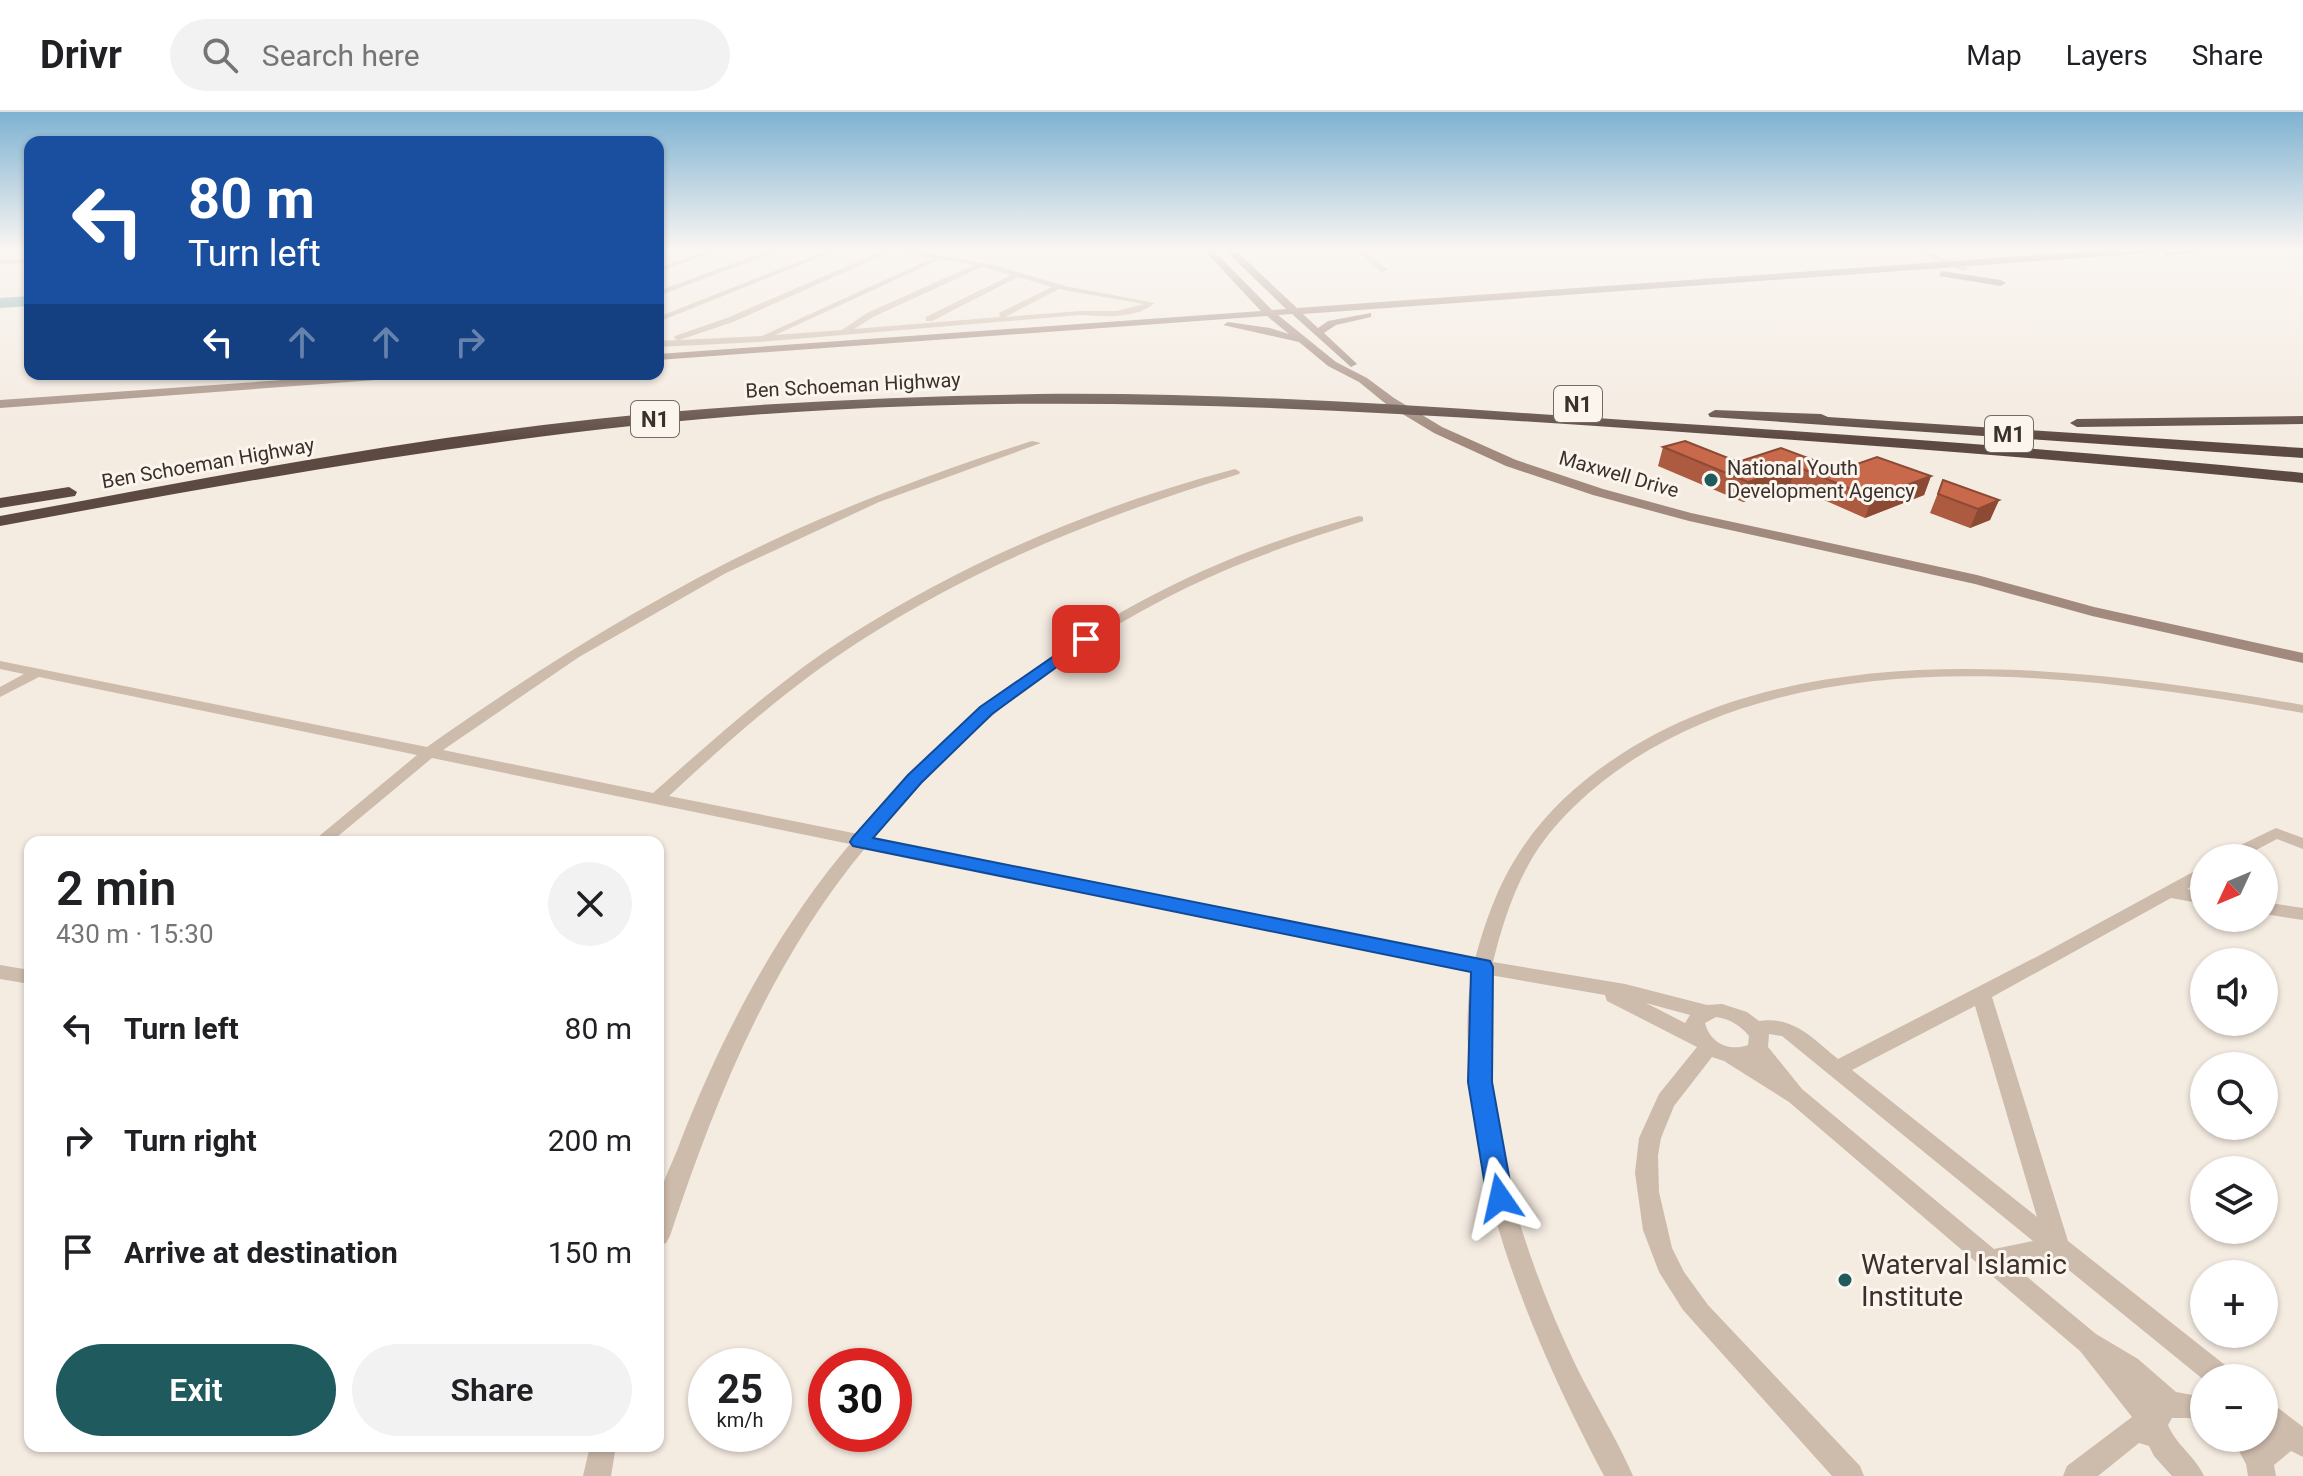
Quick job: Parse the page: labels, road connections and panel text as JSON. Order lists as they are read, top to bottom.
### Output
{
  "streets": {
    "highway": ["Ben Schoeman Highway", "N1", "M1"],
    "main road": ["Maxwell Drive"]
  },
  "crossings": [
    ["Ben Schoeman Highway", "M1"]
  ],
  "places": ["National Youth Development Agency", "Waterval Islamic Institute"],
  "north": "bottom left",
  "page": {
    "header": "Drivr",
    "search": "Search here",
    "nav": ["Map", "Layers", "Share"],
    "turn": ["80 m", "Turn left"],
    "heading": ["2 min", "430 m · 15:30"],
    "map_buttons": ["+", "−"],
    "list": [
      {
        "name": "Turn left",
        "value": "80 m"
      },
      {
        "name": "Turn right",
        "value": "200 m"
      },
      {
        "name": "Arrive at destination",
        "value": "150 m"
      }
    ],
    "buttons": ["Exit", "Share"],
    "speed": "25 km/h",
    "limit": "30"
  }
}
